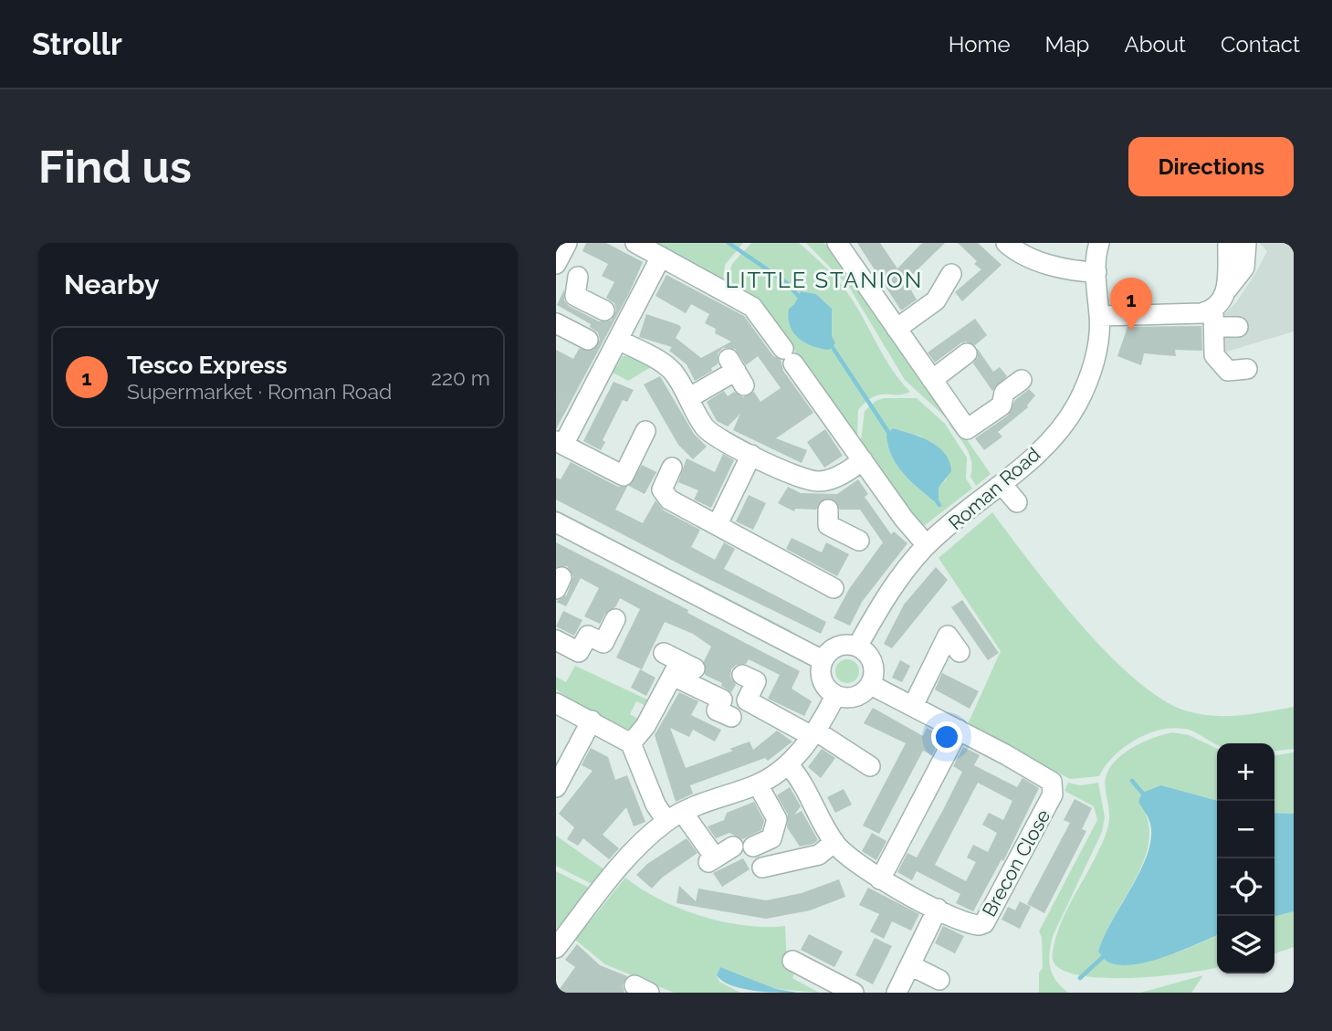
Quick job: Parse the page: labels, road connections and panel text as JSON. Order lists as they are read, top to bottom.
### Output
{
  "streets": {
    "street": ["Roman Road", "Brecon Close"]
  },
  "crossings": [
    ["Roman Road", "Brecon Close"]
  ],
  "districts": ["LITTLE STANION"],
  "page": {
    "header": "Strollr",
    "nav": [
      "Home",
      "Map",
      "About",
      "Contact"
    ],
    "buttons": "Directions",
    "title": "Find us",
    "heading": "Nearby",
    "pins": "1",
    "list": [
      {
        "mark": "1",
        "name": "Tesco Express",
        "note": "Supermarket · Roman Road",
        "value": "220 m"
      }
    ],
    "map_buttons": ["+", "−"]
  }
}
